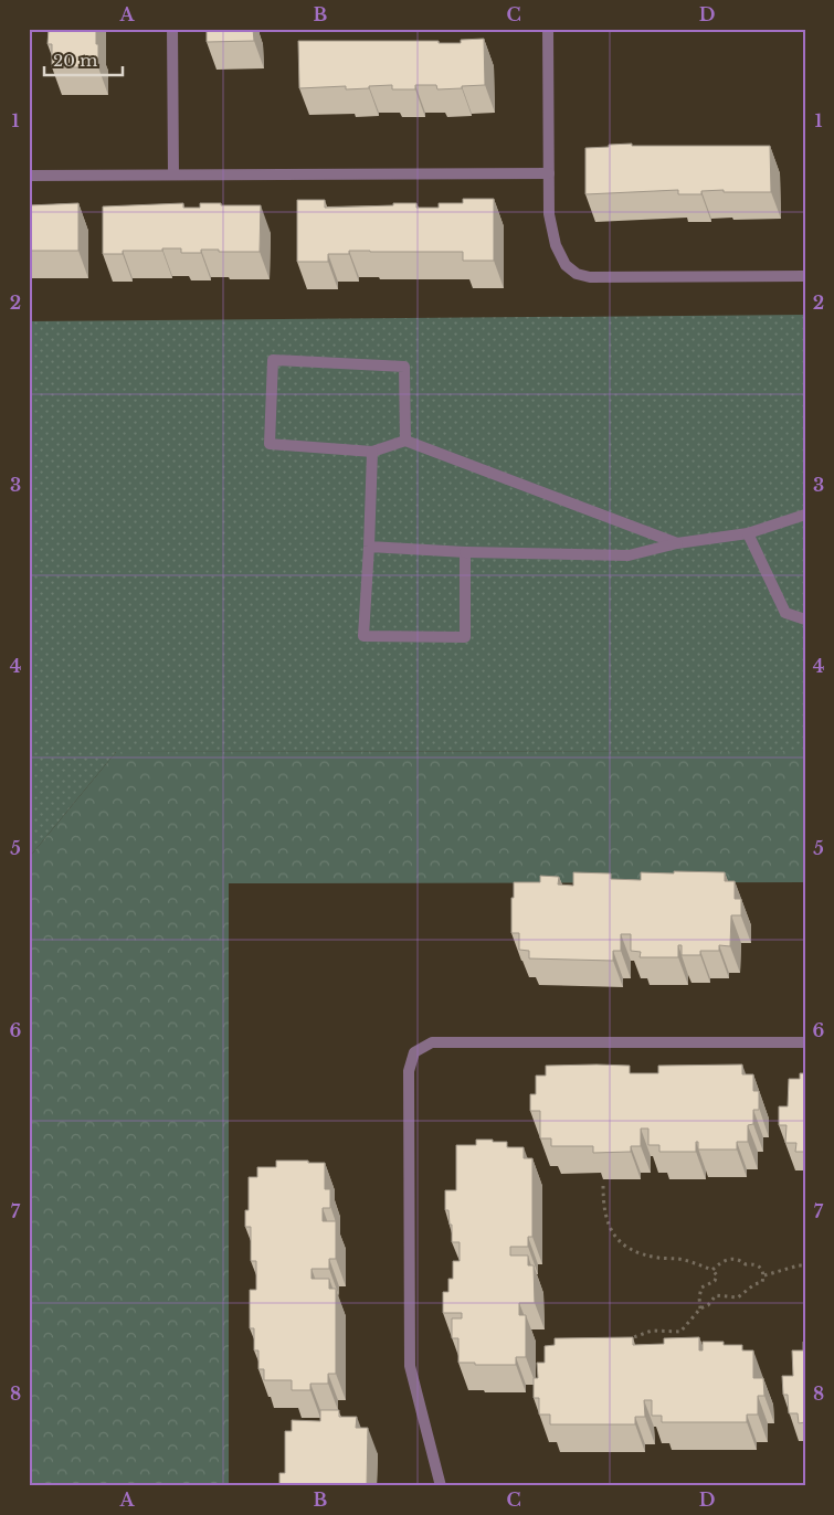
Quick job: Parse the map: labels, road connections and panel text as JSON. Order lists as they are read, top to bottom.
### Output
{
  "scale_bar": "20 m",
  "grid": {
    "columns": [
      "A",
      "B",
      "C",
      "D"
    ],
    "rows": [
      "1",
      "2",
      "3",
      "4",
      "5",
      "6",
      "7",
      "8"
    ]
  }
}
